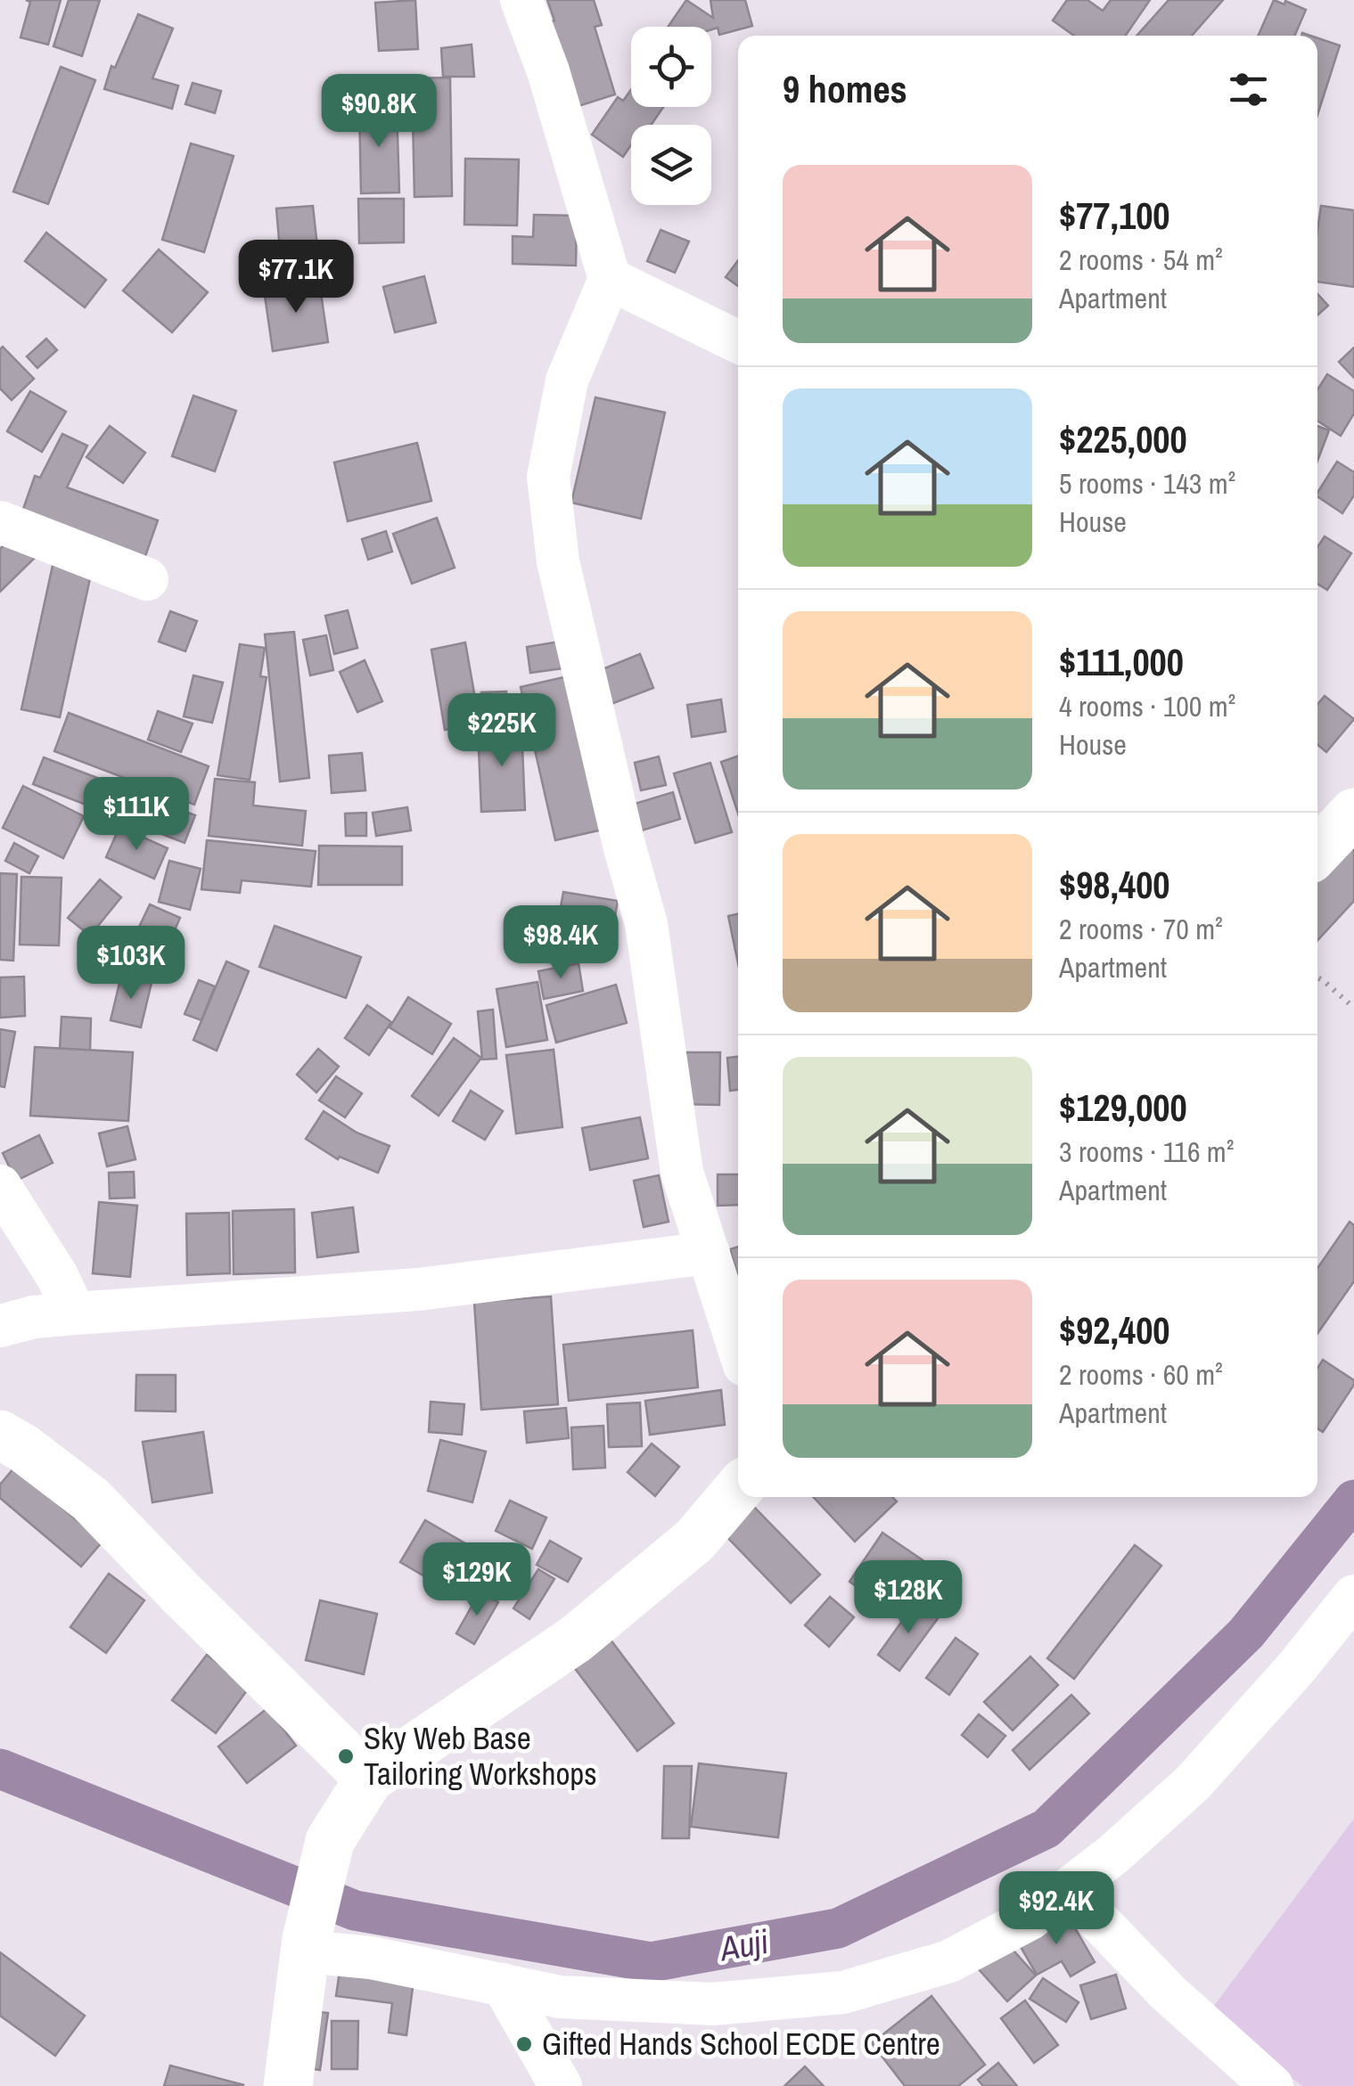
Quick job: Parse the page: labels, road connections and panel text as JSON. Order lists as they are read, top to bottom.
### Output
{
  "water": ["Auji"],
  "places": ["Sky Web Base Tailoring Workshops", "Gifted Hands School ECDE Centre"],
  "page": {
    "heading": "9 homes",
    "price": [
      "$90.8K",
      "$77.1K",
      "$225K",
      "$111K",
      "$98.4K",
      "$103K",
      "$129K",
      "$128K",
      "$92.4K"
    ],
    "list": [
      {
        "name": "$77,100",
        "note": "2 rooms · 54 m² · Apartment"
      },
      {
        "name": "$225,000",
        "note": "5 rooms · 143 m² · House"
      },
      {
        "name": "$111,000",
        "note": "4 rooms · 100 m² · House"
      },
      {
        "name": "$98,400",
        "note": "2 rooms · 70 m² · Apartment"
      },
      {
        "name": "$129,000",
        "note": "3 rooms · 116 m² · Apartment"
      },
      {
        "name": "$92,400",
        "note": "2 rooms · 60 m² · Apartment"
      }
    ]
  }
}
